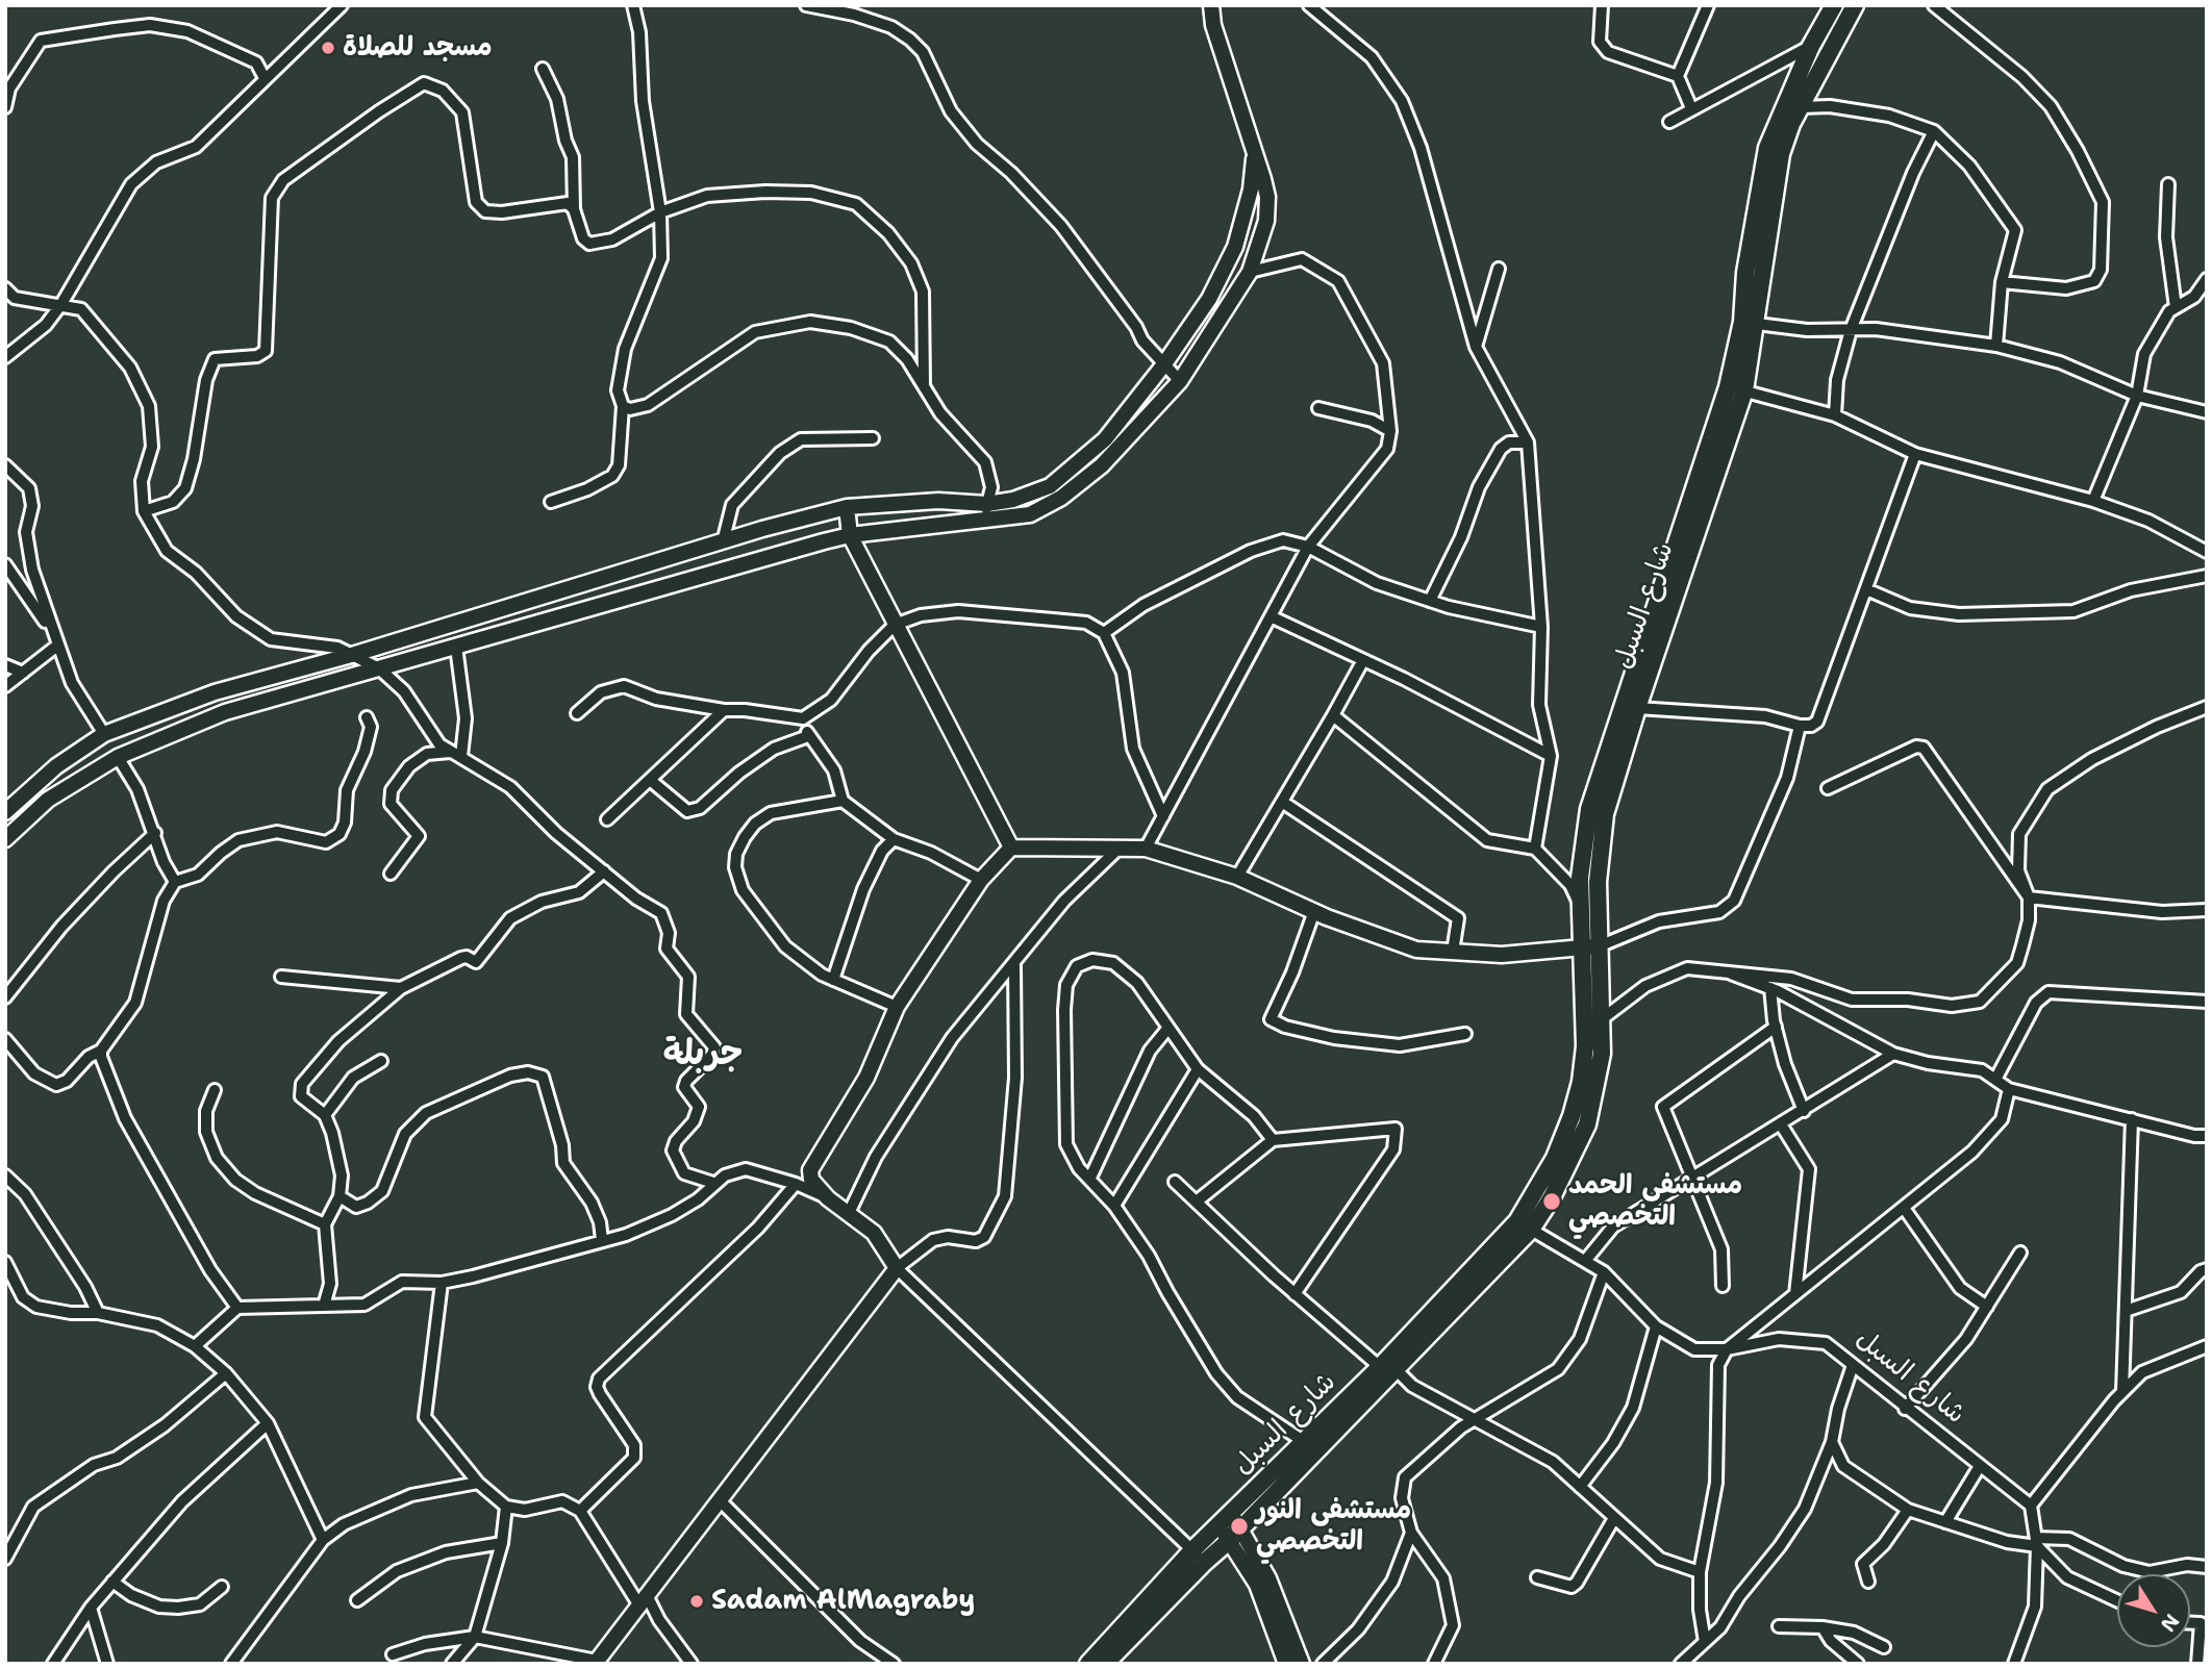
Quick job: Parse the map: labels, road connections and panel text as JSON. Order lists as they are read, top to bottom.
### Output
{
  "streets": {
    "main road": ["شارع السبل"]
  },
  "districts": ["جربلة"],
  "places": [
    "مسجد للصلاة",
    "مستشفى الحمد التخصصي",
    "مستشفى النور التخصصي",
    "Sadam AlMagraby"
  ],
  "north": "bottom right"
}
